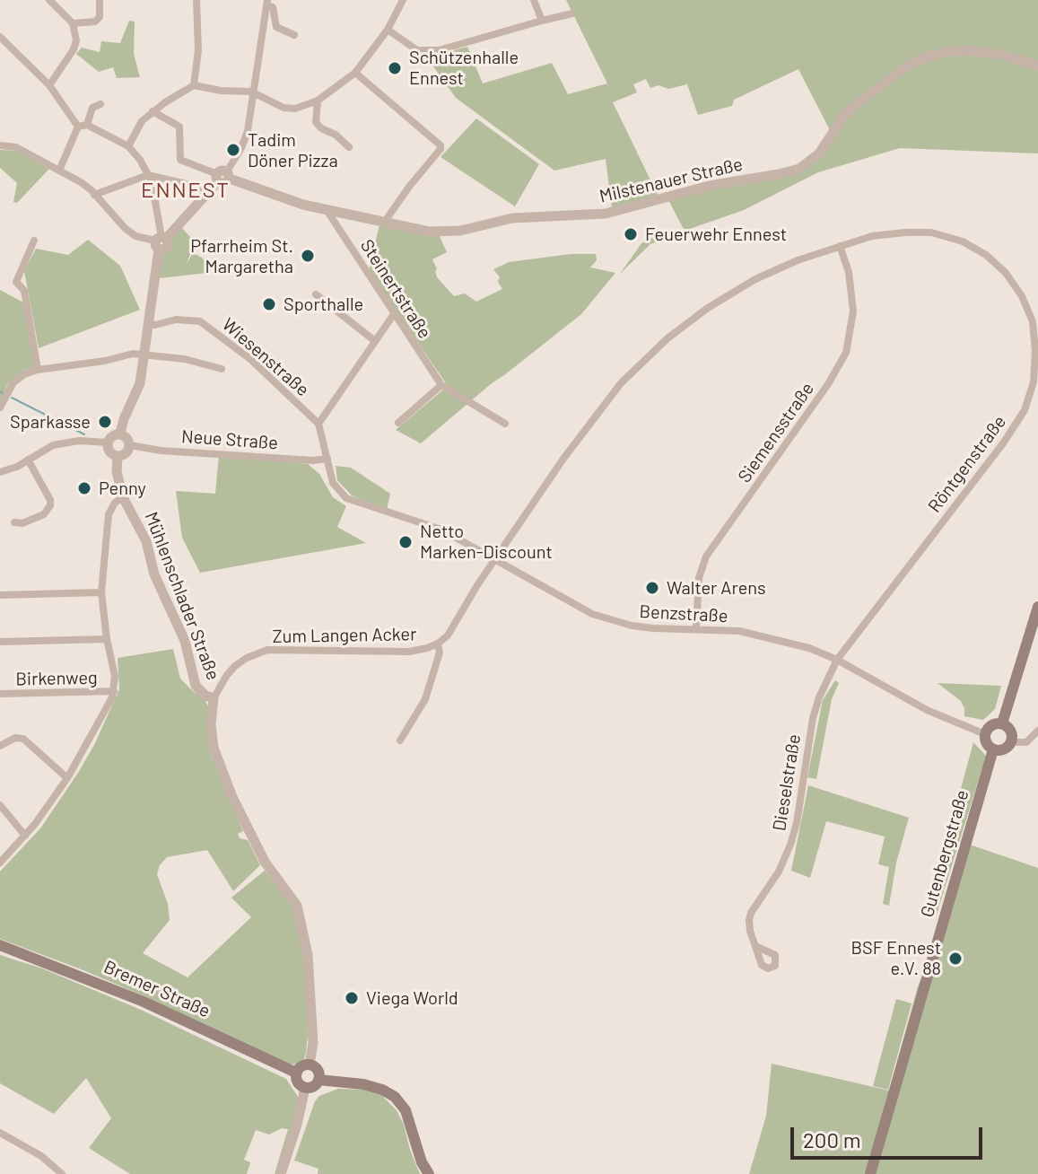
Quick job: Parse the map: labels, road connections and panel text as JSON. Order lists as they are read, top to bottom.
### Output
{
  "streets": {
    "main road": ["Gutenbergstraße", "Bremer Straße"],
    "street": [
      "Milstenauer Straße",
      "Steinertstraße",
      "Wiesenstraße",
      "Siemensstraße",
      "Neue Straße",
      "Röntgenstraße",
      "Mühlenschlader Straße",
      "Benzstraße",
      "Zum Langen Acker",
      "Birkenweg",
      "Dieselstraße"
    ]
  },
  "crossings": [
    ["Milstenauer Straße", "Steinertstraße"],
    ["Wiesenstraße", "Benzstraße"],
    ["Siemensstraße", "Röntgenstraße"],
    ["Siemensstraße", "Benzstraße"],
    ["Neue Straße", "Mühlenschlader Straße"],
    ["Neue Straße", "Benzstraße"],
    ["Röntgenstraße", "Benzstraße"],
    ["Röntgenstraße", "Zum Langen Acker"],
    ["Röntgenstraße", "Dieselstraße"],
    ["Mühlenschlader Straße", "Zum Langen Acker"],
    ["Mühlenschlader Straße", "Bremer Straße"],
    ["Benzstraße", "Zum Langen Acker"],
    ["Benzstraße", "Dieselstraße"],
    ["Benzstraße", "Gutenbergstraße"]
  ],
  "districts": ["ENNEST"],
  "places": [
    "Schützenhalle Ennest",
    "Tadim Döner Pizza",
    "Feuerwehr Ennest",
    "Pfarrheim St. Margaretha",
    "Sporthalle",
    "Sparkasse",
    "Penny",
    "Netto Marken-Discount",
    "Walter Arens",
    "BSF Ennest e.V. 88",
    "Viega World"
  ],
  "scale_bar": "200 m"
}
